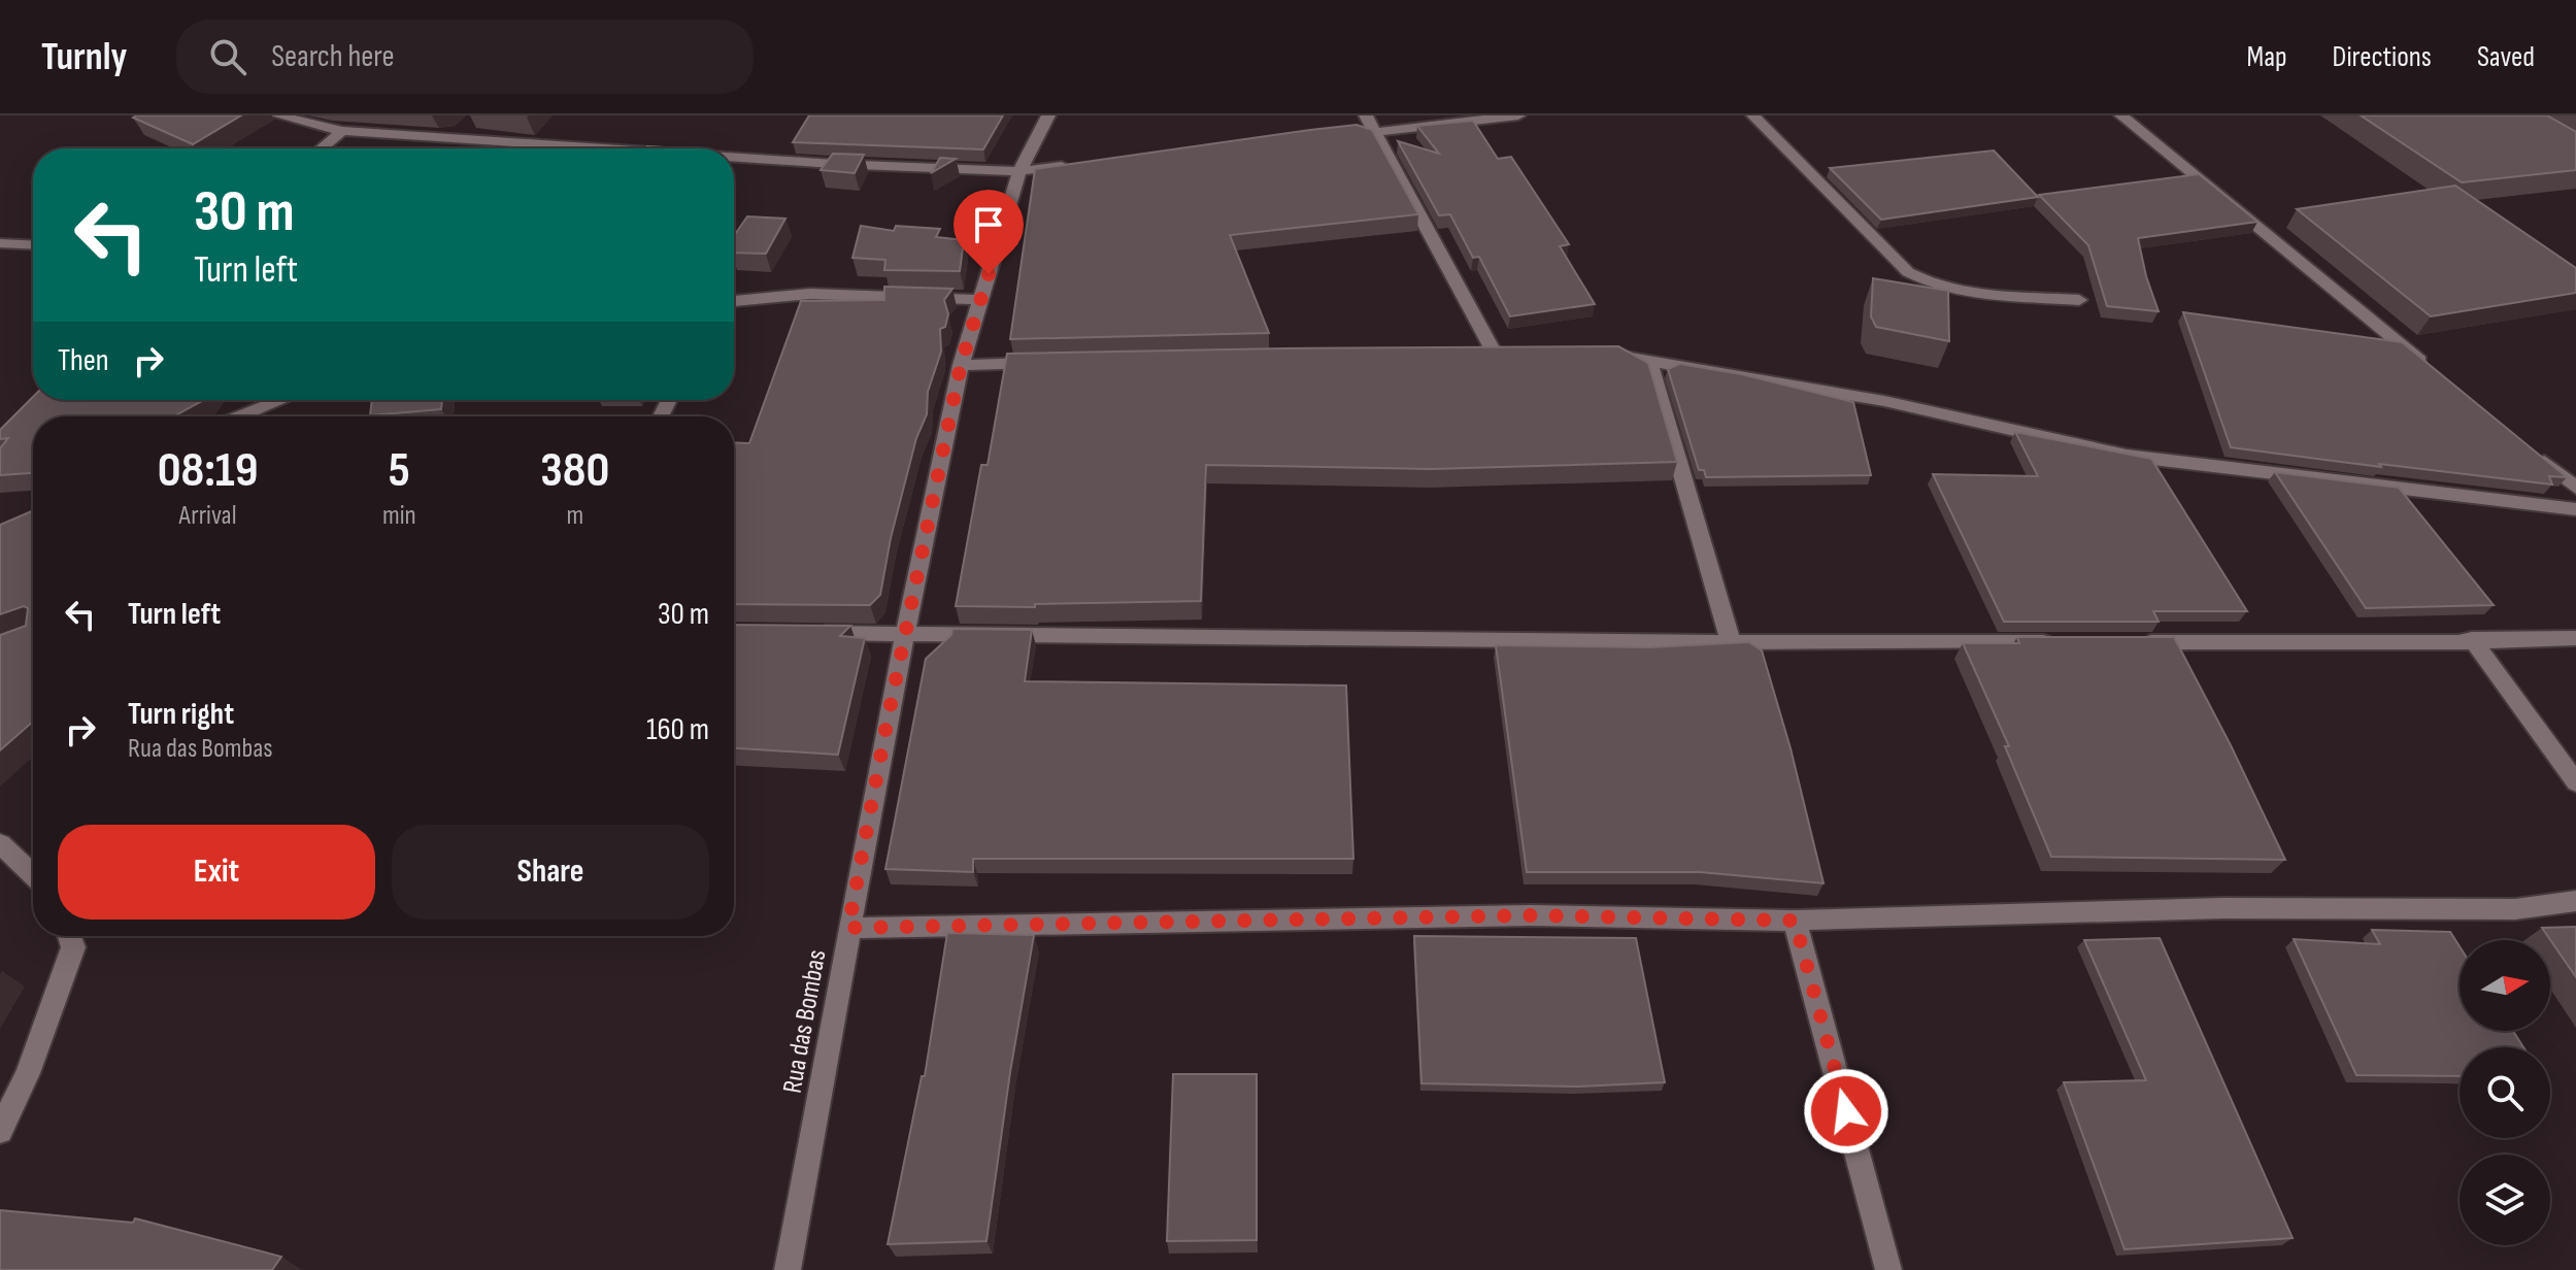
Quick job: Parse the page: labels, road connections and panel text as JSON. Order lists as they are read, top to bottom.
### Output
{
  "streets": {
    "street": ["Rua das Bombas"]
  },
  "north": "right",
  "page": {
    "header": "Turnly",
    "search": "Search here",
    "nav": ["Map", "Directions", "Saved"],
    "turn": ["30 m", "Turn left"],
    "then": "Then",
    "eta": [
      "08:19",
      "Arrival",
      "5",
      "min",
      "380",
      "m"
    ],
    "list": [
      {
        "name": "Turn left",
        "value": "30 m"
      },
      {
        "name": "Turn right",
        "note": "Rua das Bombas",
        "value": "160 m"
      }
    ],
    "buttons": ["Exit", "Share"]
  }
}
